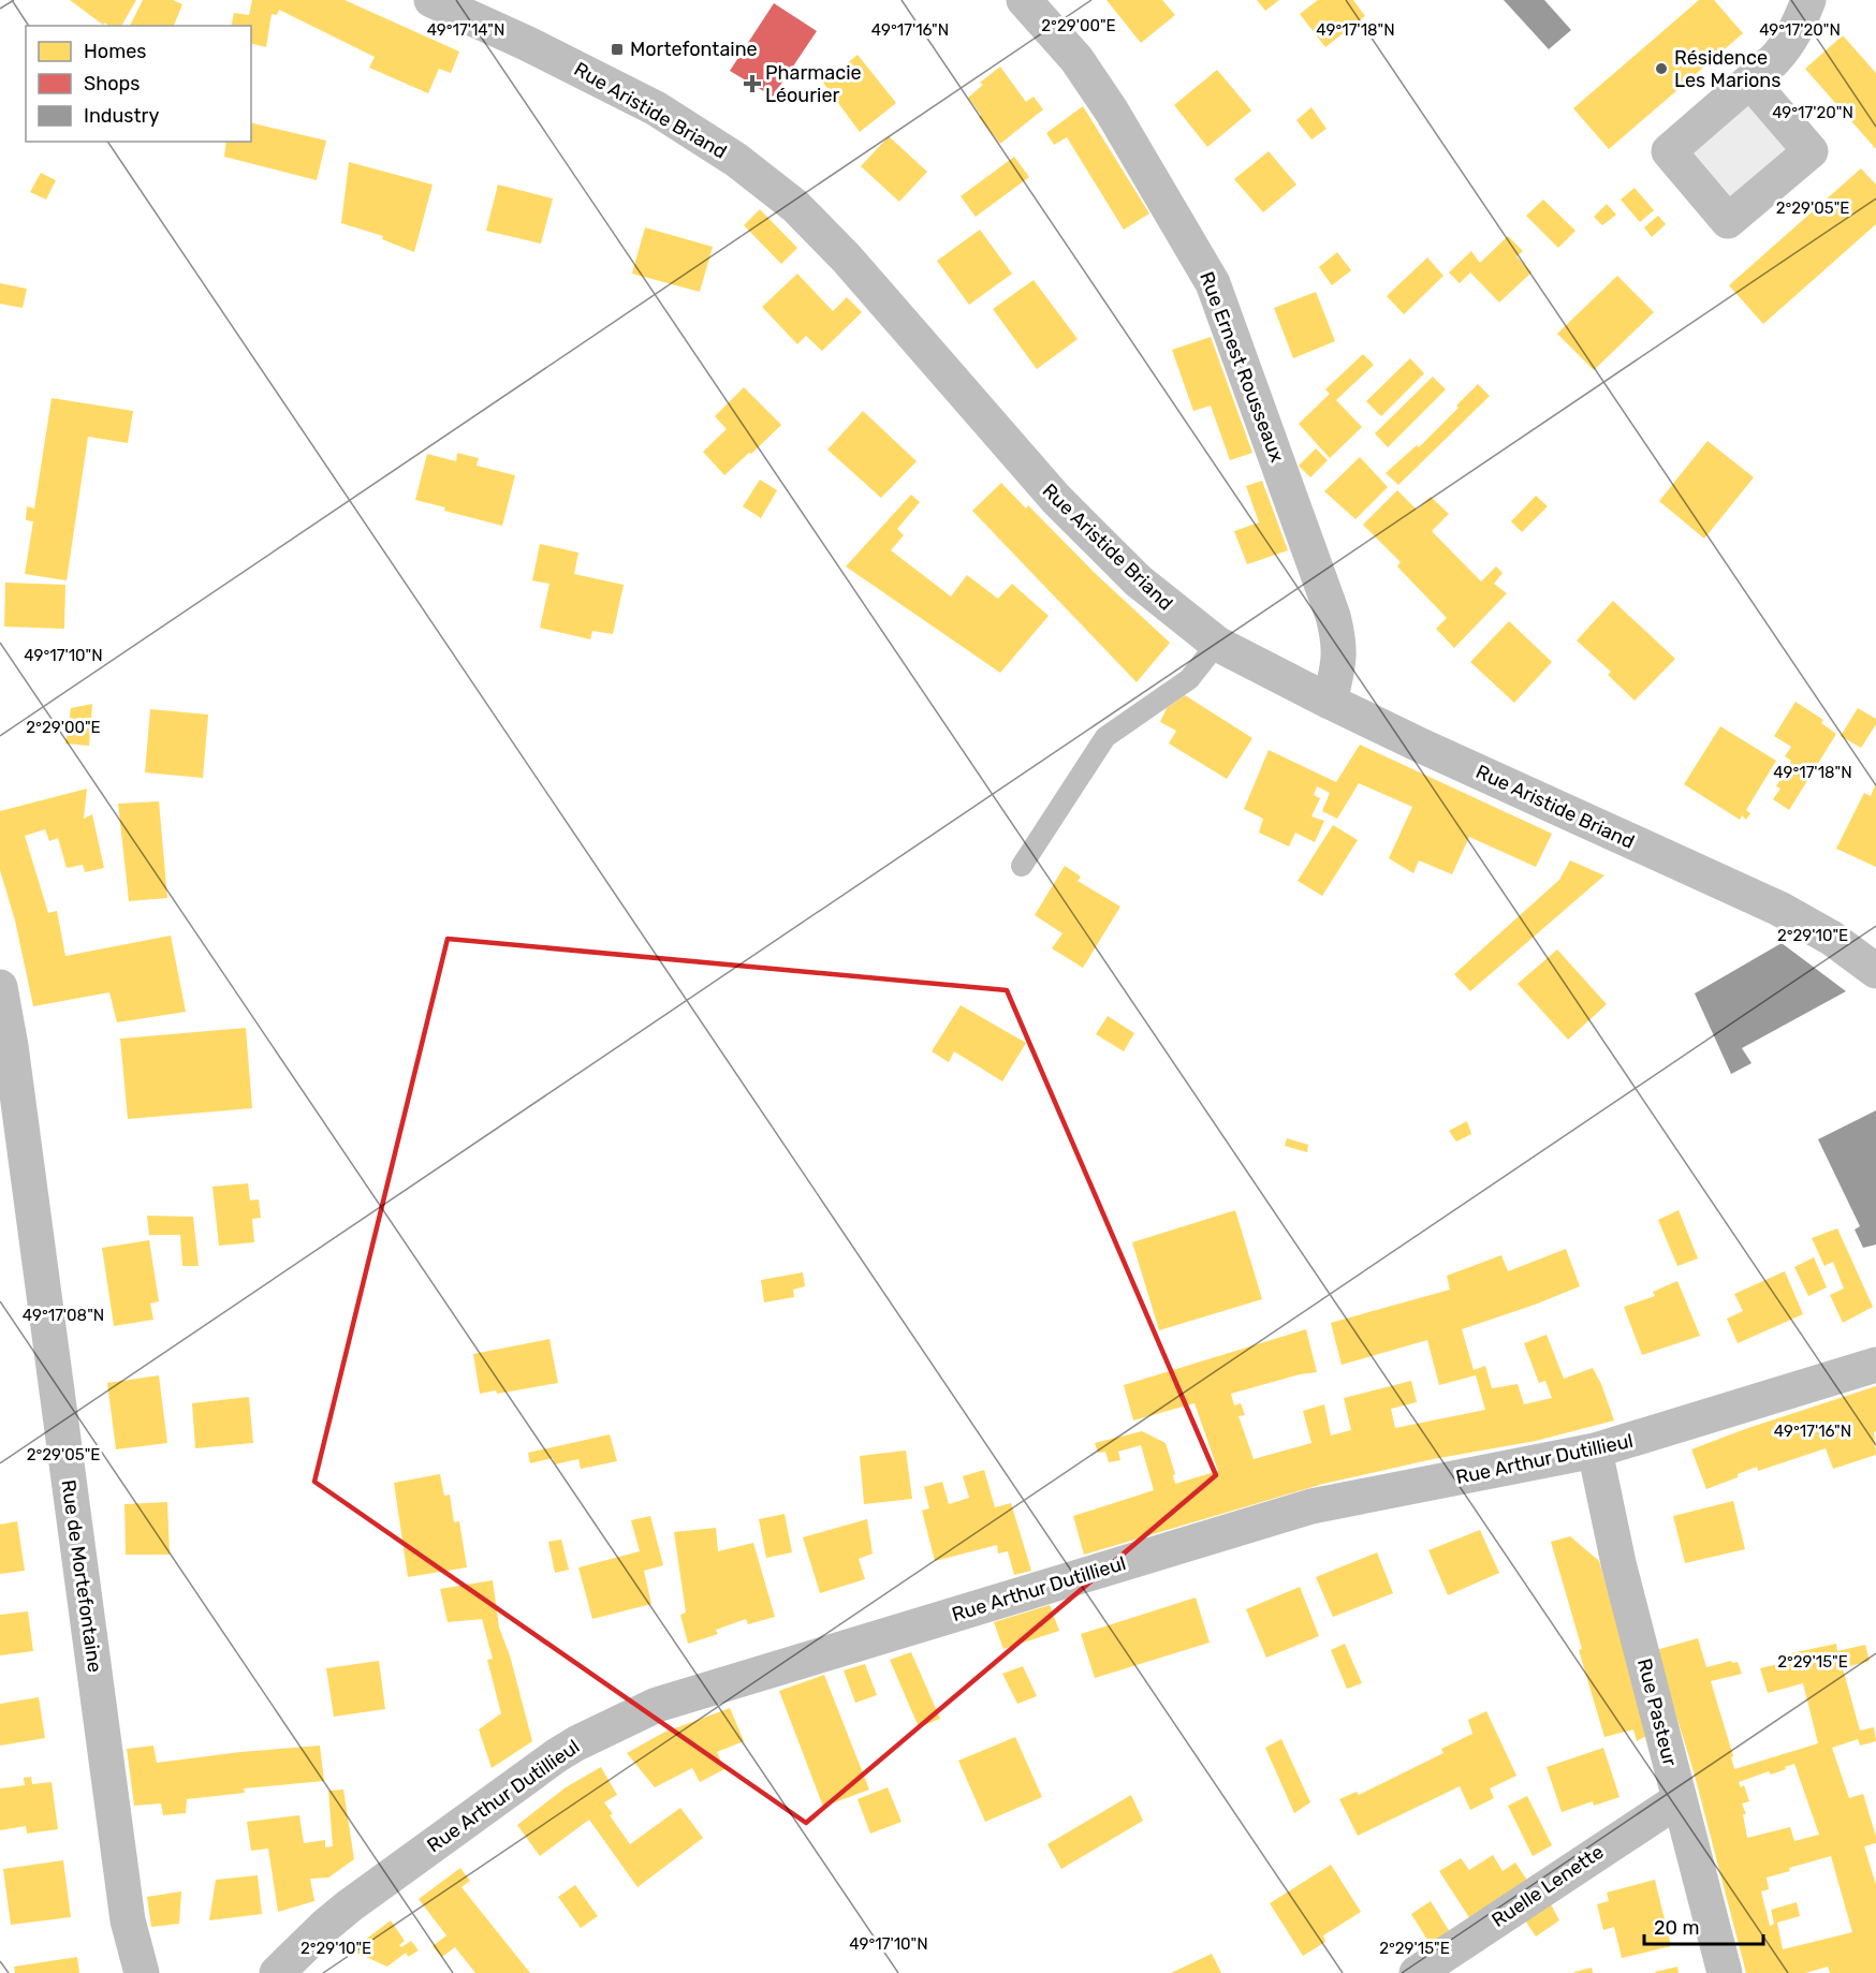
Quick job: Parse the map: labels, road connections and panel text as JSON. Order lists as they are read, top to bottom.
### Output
{
  "streets": {
    "street": [
      "Rue Aristide Briand",
      "Rue Ernest Rousseaux",
      "Rue Arthur Dutillieul",
      "Rue de Mortefontaine",
      "Rue Pasteur",
      "Ruelle Lenette"
    ]
  },
  "crossings": [
    ["Rue Aristide Briand", "Rue Ernest Rousseaux"],
    ["Rue Arthur Dutillieul", "Rue Pasteur"],
    ["Rue Pasteur", "Ruelle Lenette"]
  ],
  "places": {
    "transit": ["Mortefontaine"],
    "other": ["Résidence Les Marions"],
    "health": ["Pharmacie Léourier"]
  },
  "legend": ["Homes", "Shops", "Industry"],
  "scale_bar": "20 m",
  "coordinates": [
    "2°29'00\"E",
    "49°17'14\"N",
    "49°17'20\"N",
    "49°17'16\"N",
    "49°17'18\"N",
    "2°29'05\"E",
    "49°17'10\"N",
    "2°29'10\"E",
    "49°17'08\"N",
    "2°29'15\"E"
  ]
}
